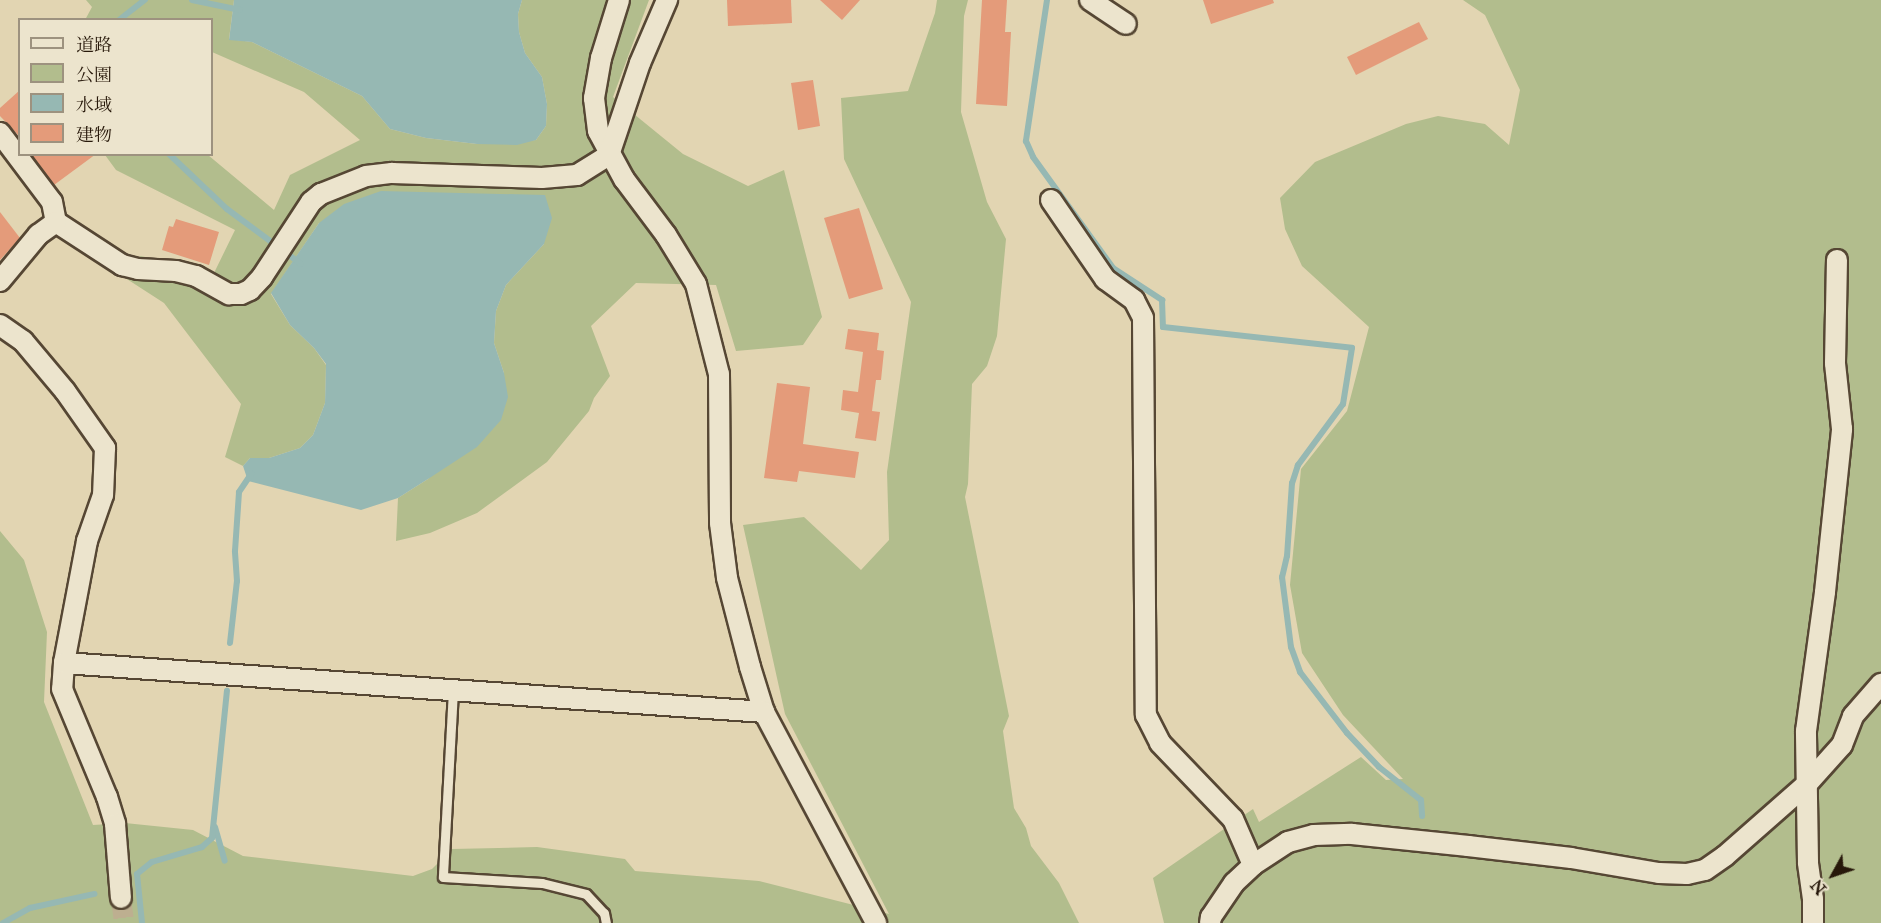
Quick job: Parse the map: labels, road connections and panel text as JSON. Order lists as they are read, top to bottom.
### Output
{
  "legend": [
    "道路",
    "公園",
    "水域",
    "建物"
  ],
  "north": "bottom left"
}
